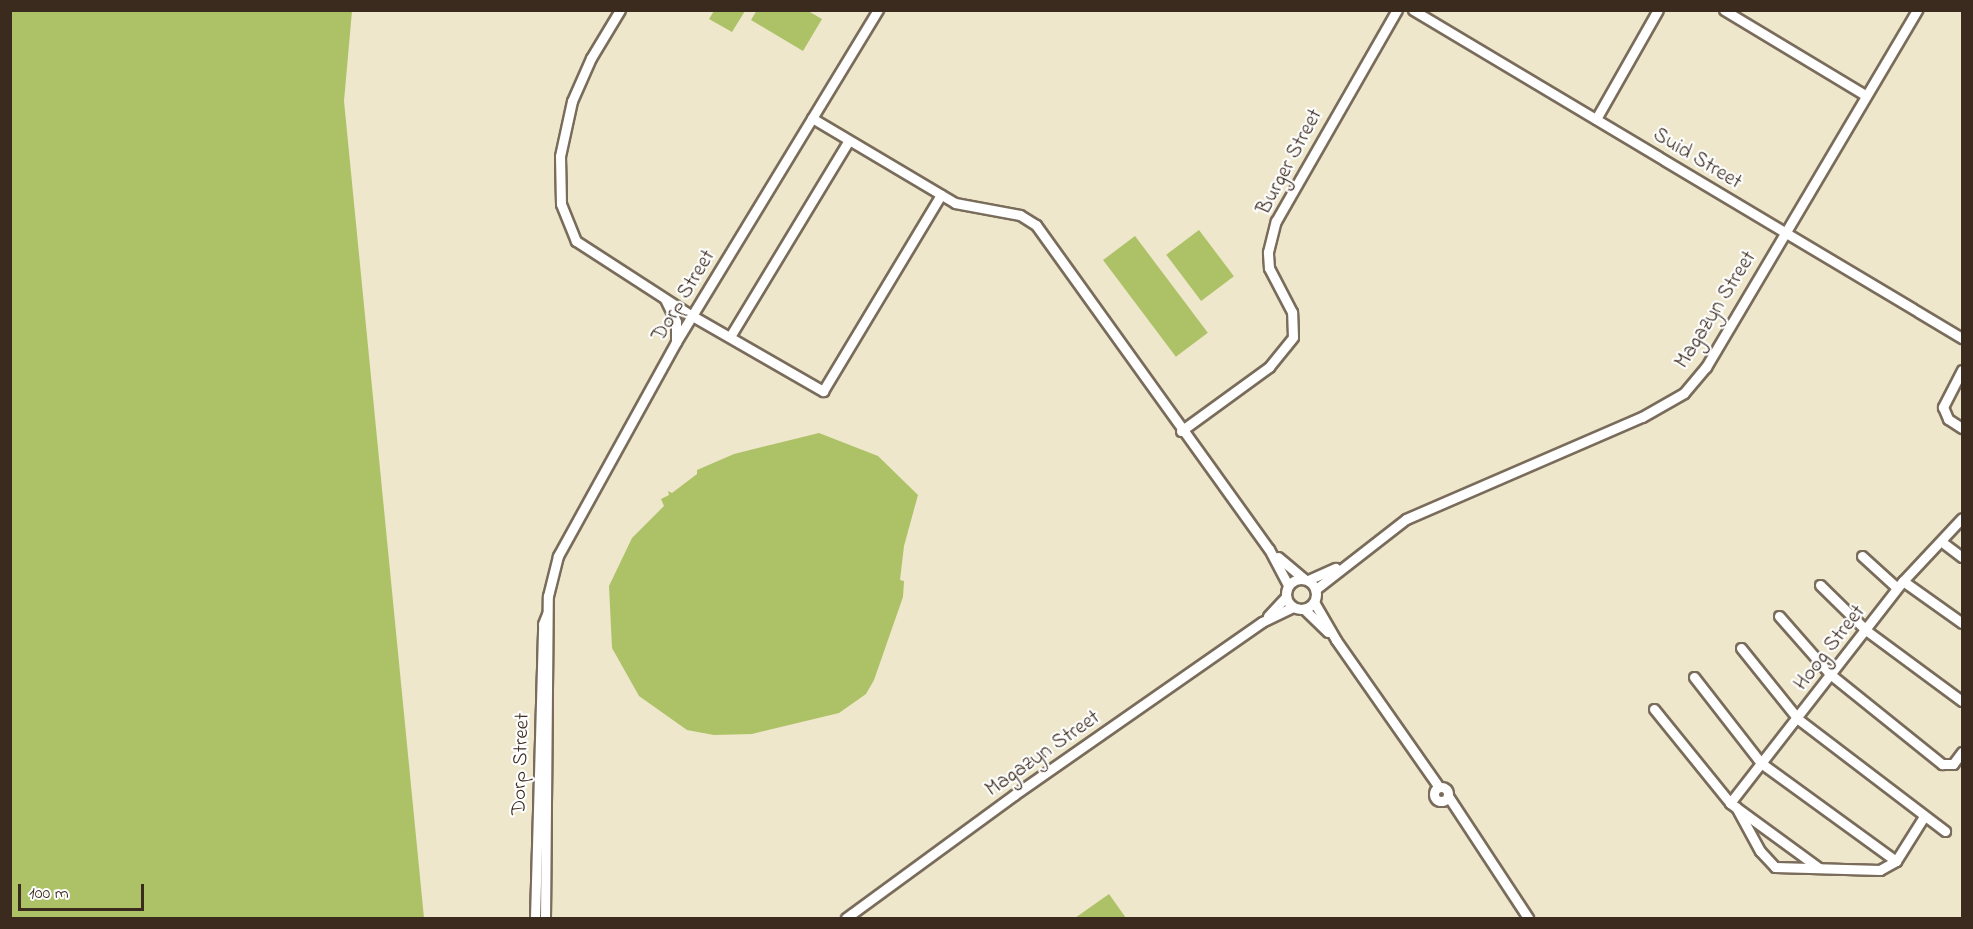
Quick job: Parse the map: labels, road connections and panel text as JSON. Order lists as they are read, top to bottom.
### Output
{
  "streets": {
    "street": [
      "Suid Street",
      "Burger Street",
      "Dorp Street",
      "Magazyn Street",
      "Hoog Street"
    ]
  },
  "crossings": [
    ["Suid Street", "Magazyn Street"]
  ],
  "scale_bar": "100 m"
}
